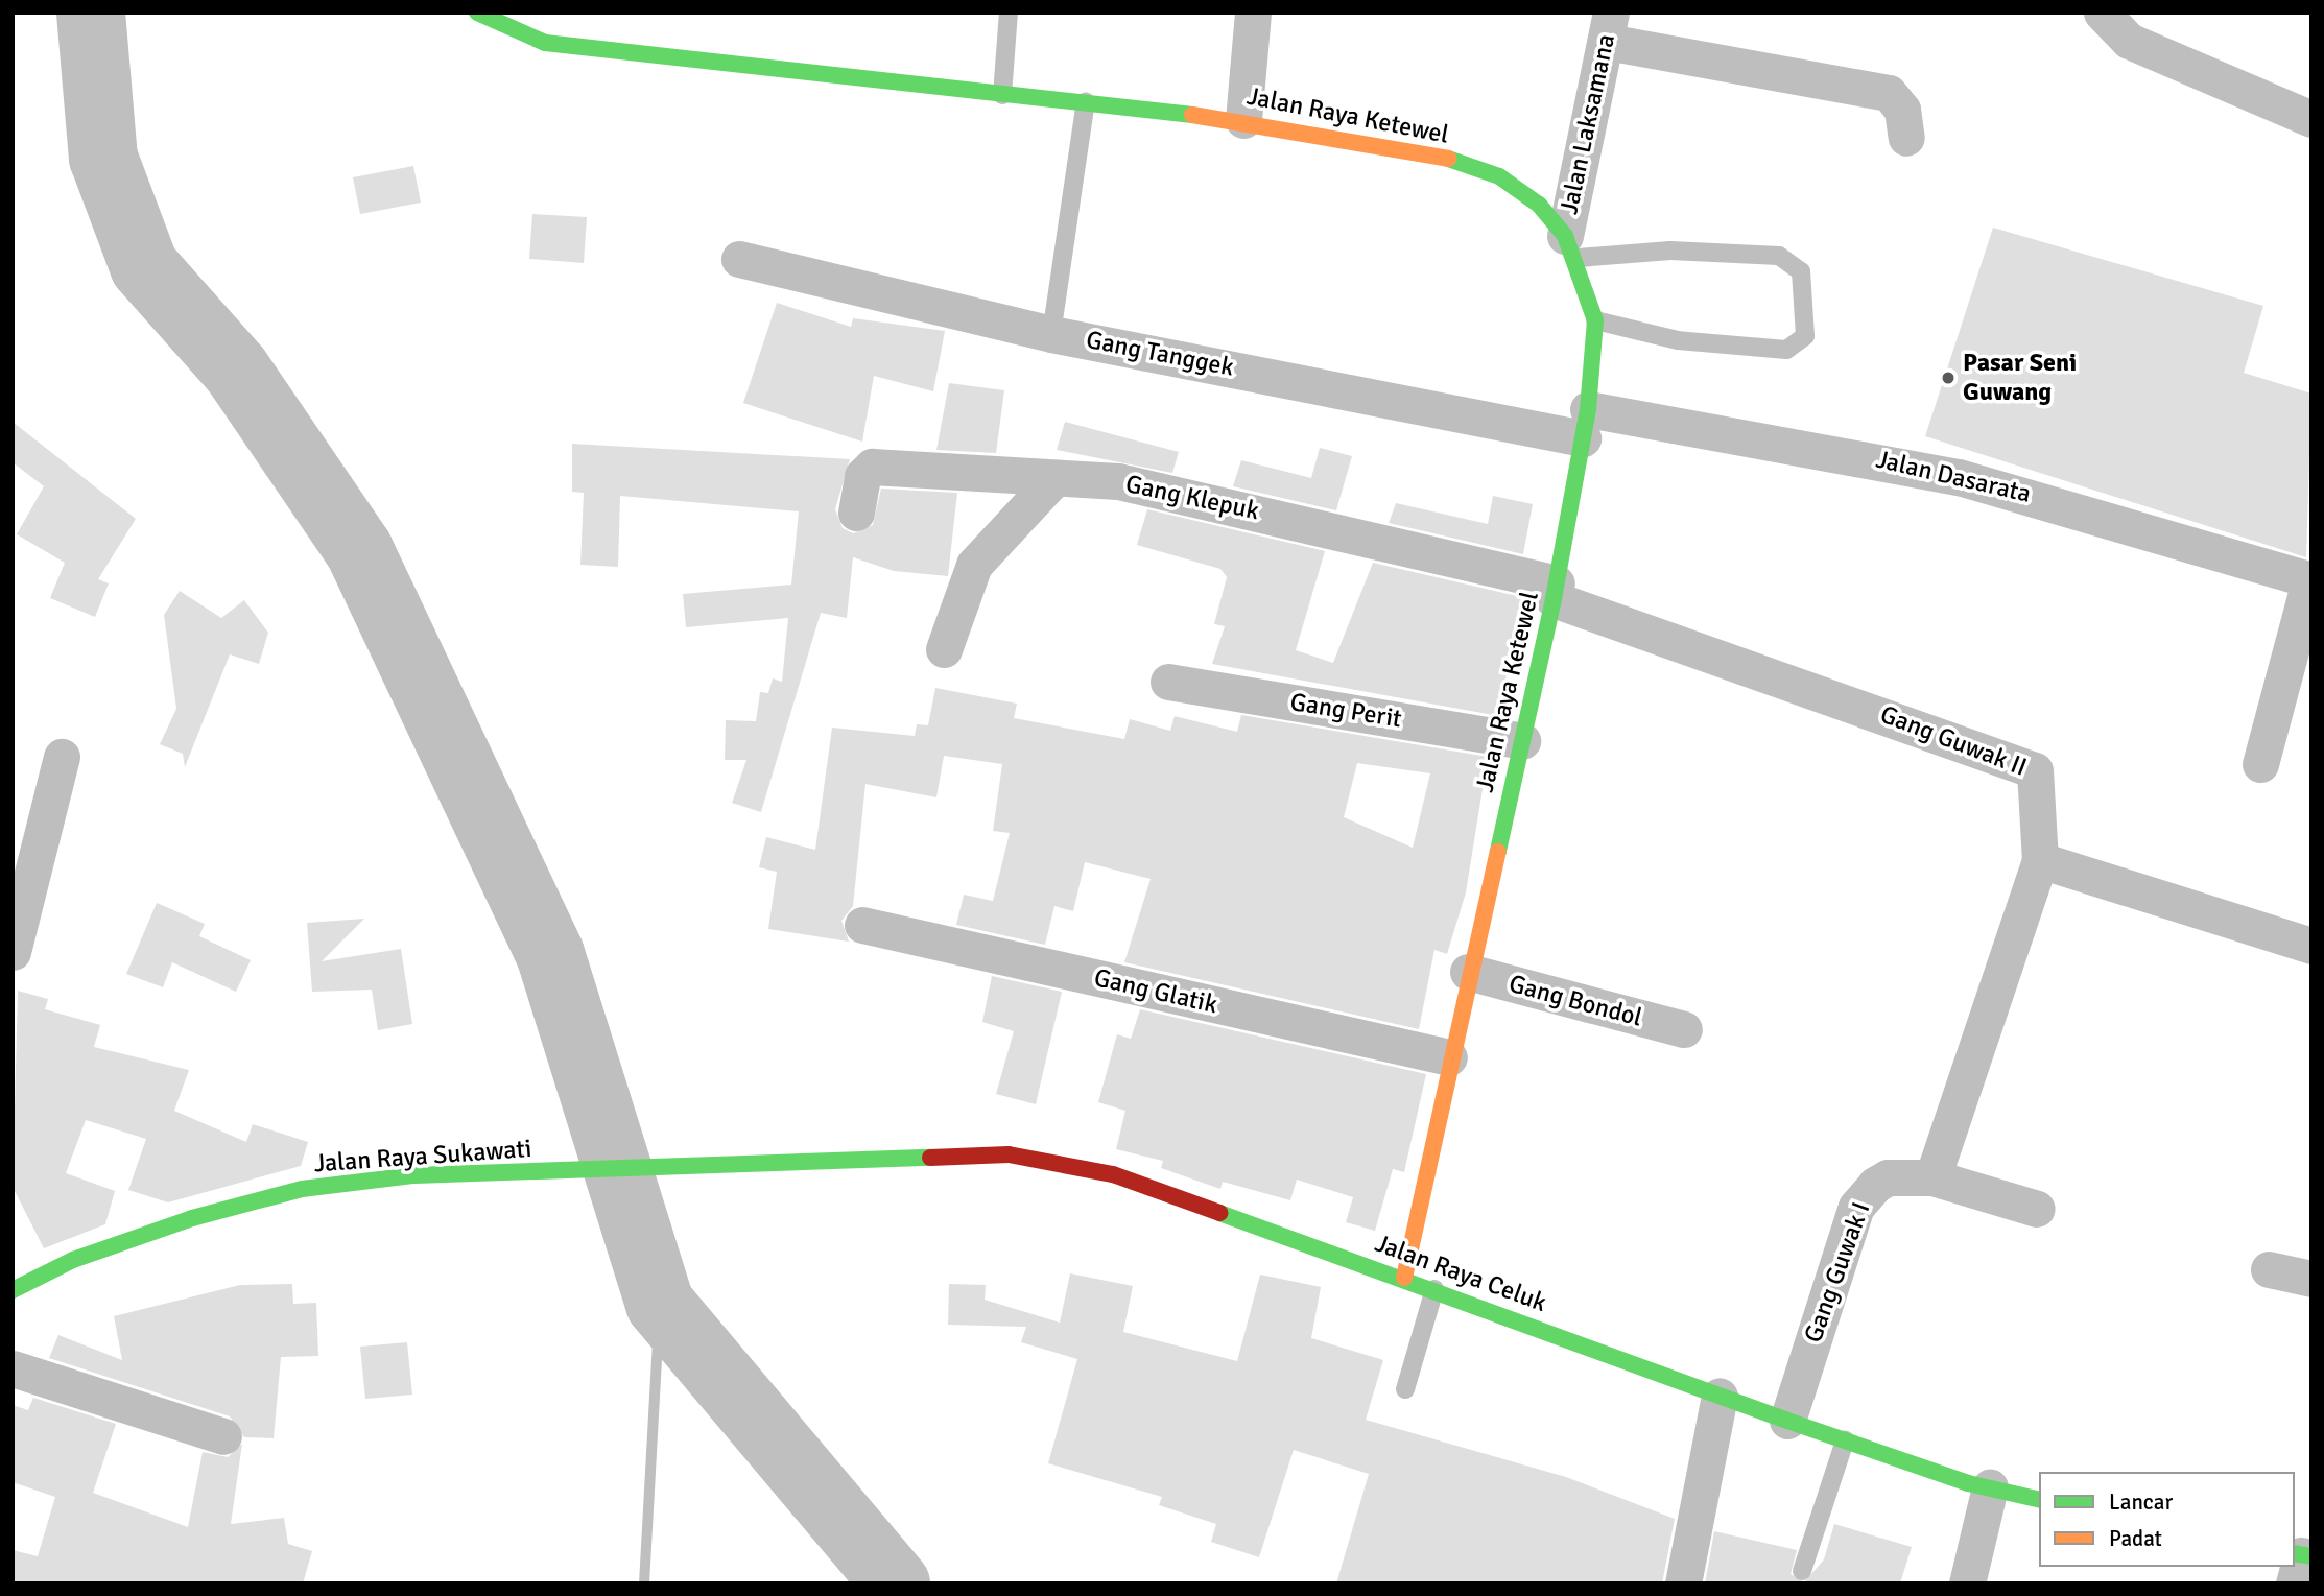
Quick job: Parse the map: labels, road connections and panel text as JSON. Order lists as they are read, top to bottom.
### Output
{
  "streets": {
    "main road": ["Jalan Raya Ketewel", "Jalan Raya Sukawati", "Jalan Raya Celuk"],
    "street": [
      "Jalan Laksamana",
      "Gang Tanggek",
      "Jalan Dasarata",
      "Gang Klepuk",
      "Gang Perit",
      "Gang Guwak II",
      "Gang Glatik",
      "Gang Bondol",
      "Gang Guwak I"
    ]
  },
  "crossings": [
    ["Jalan Raya Ketewel", "Jalan Laksamana"],
    ["Jalan Raya Ketewel", "Gang Tanggek"],
    ["Jalan Raya Ketewel", "Jalan Dasarata"],
    ["Jalan Raya Ketewel", "Gang Klepuk"],
    ["Jalan Raya Ketewel", "Gang Perit"],
    ["Jalan Raya Ketewel", "Gang Guwak II"],
    ["Jalan Raya Ketewel", "Gang Glatik"],
    ["Jalan Raya Ketewel", "Gang Bondol"],
    ["Jalan Raya Ketewel", "Jalan Raya Celuk"],
    ["Gang Tanggek", "Jalan Dasarata"],
    ["Gang Klepuk", "Gang Guwak II"],
    ["Gang Guwak II", "Gang Guwak I"],
    ["Jalan Raya Sukawati", "Jalan Raya Celuk"],
    ["Gang Guwak I", "Jalan Raya Celuk"]
  ],
  "places": ["Pasar Seni Guwang"],
  "legend": ["Lancar", "Padat"]
}
